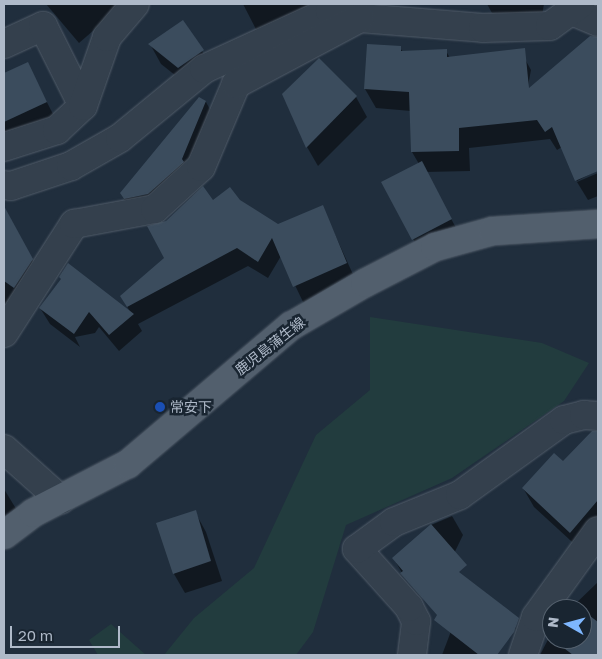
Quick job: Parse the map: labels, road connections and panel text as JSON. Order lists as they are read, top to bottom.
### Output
{
  "streets": {
    "main road": ["鹿児島蒲生線"]
  },
  "places": ["常安下"],
  "scale_bar": "20 m",
  "north": "left"
}
